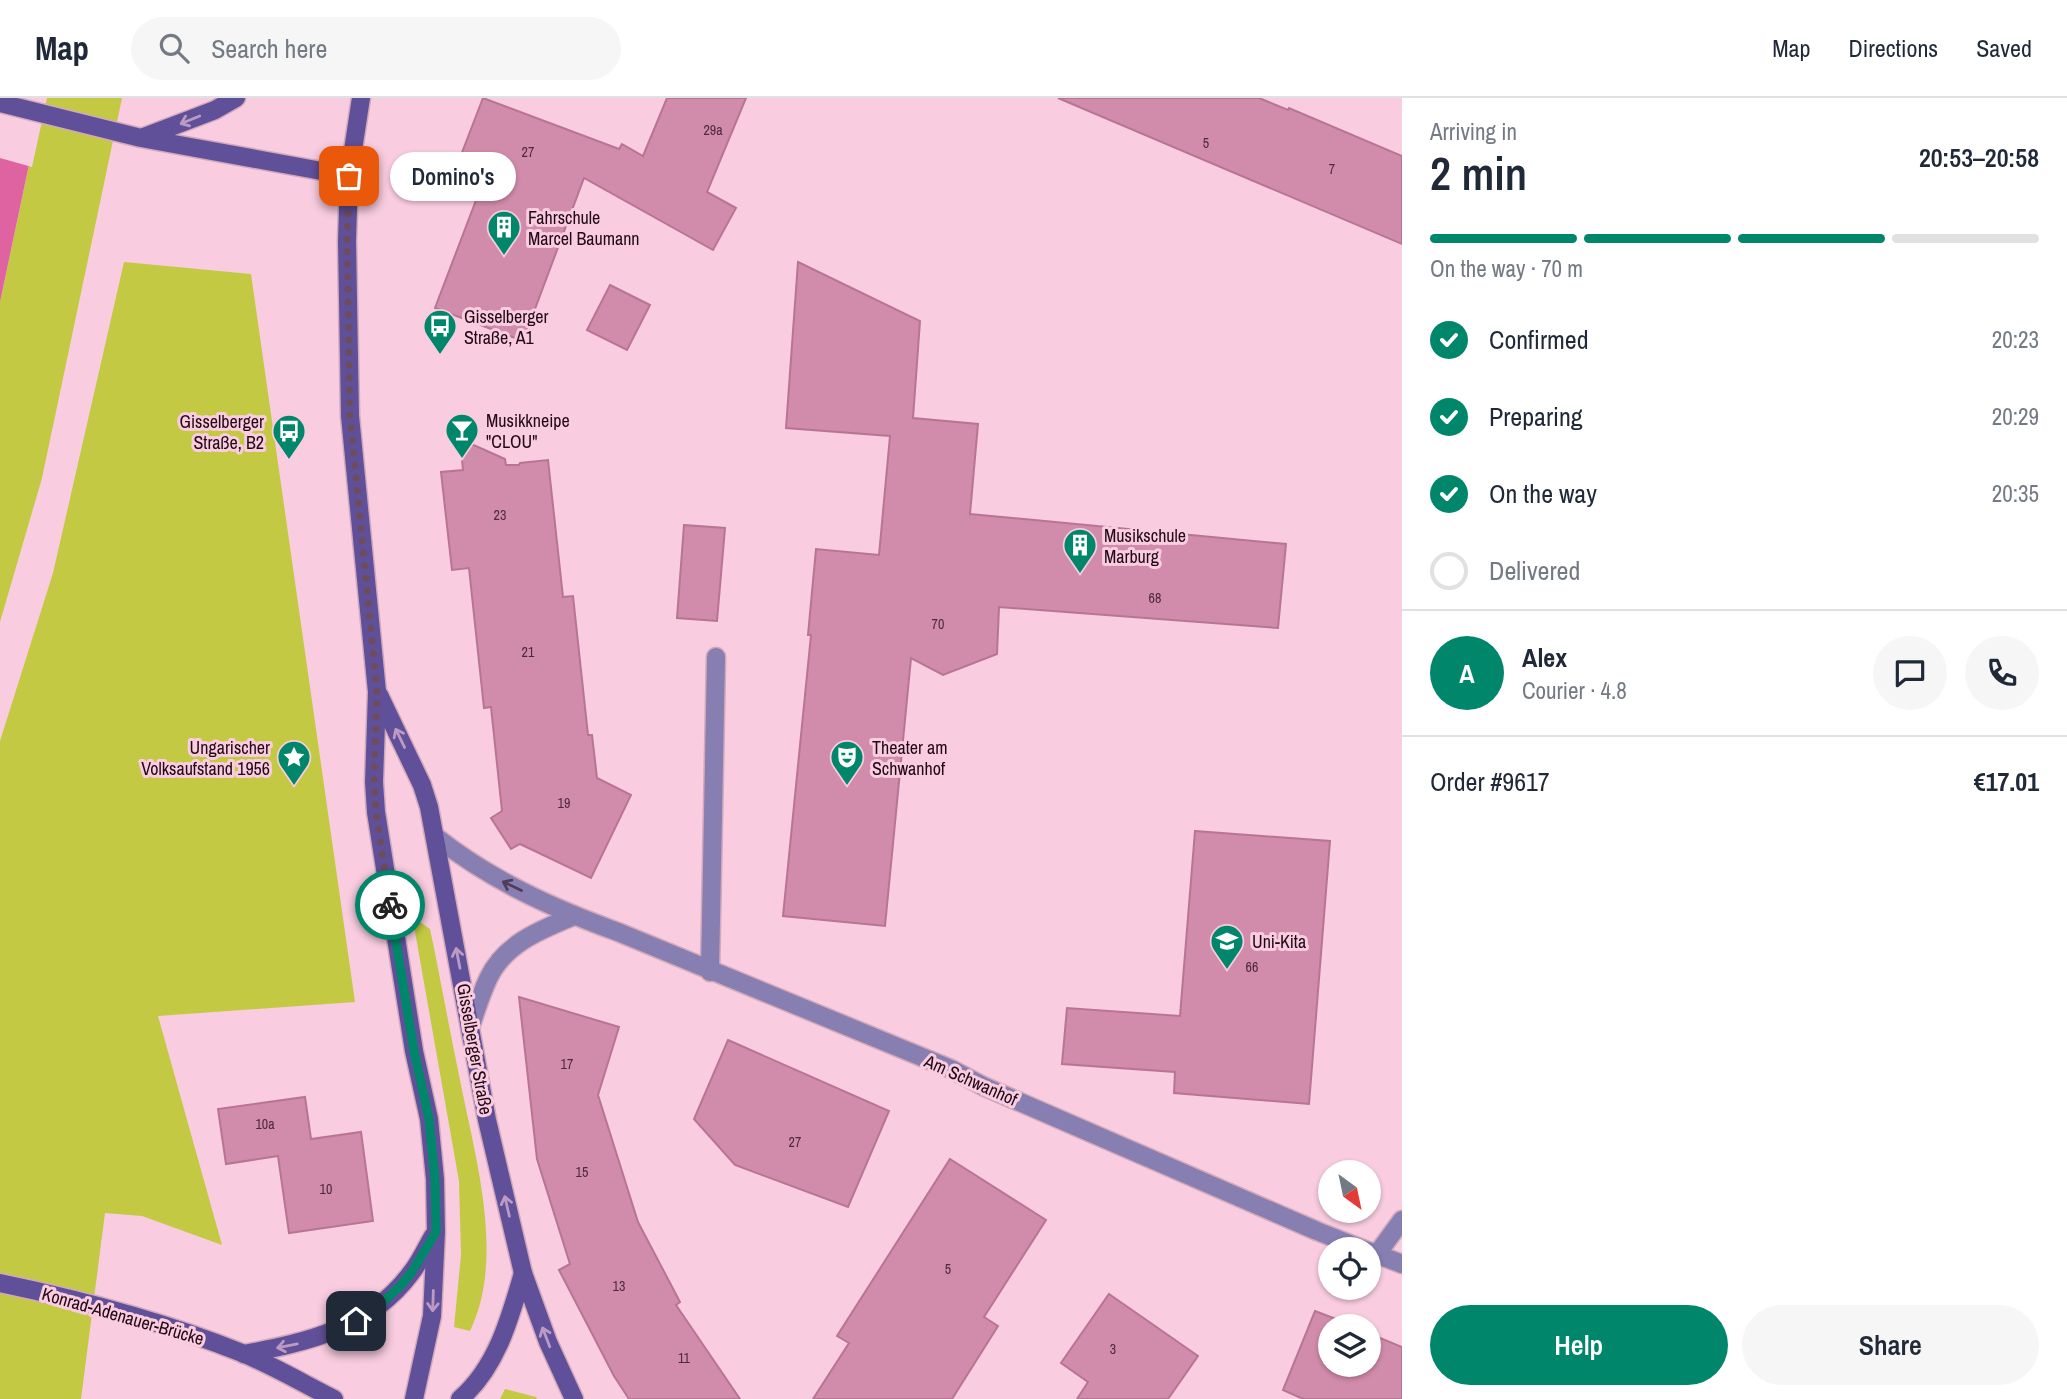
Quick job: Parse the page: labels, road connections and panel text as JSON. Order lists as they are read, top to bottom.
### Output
{
  "streets": {
    "main road": ["Gisselberger Straße", "Konrad-Adenauer-Brücke"],
    "street": ["Am Schwanhof"]
  },
  "crossings": [
    ["Gisselberger Straße", "Am Schwanhof"]
  ],
  "places": {
    "other": ["Domino's"],
    "building": ["Fahrschule Marcel Baumann", "Musikschule Marburg"],
    "bus stop": ["Gisselberger Straße, A1", "Gisselberger Straße, B2"],
    "bar": ["Musikkneipe \"CLOU\""],
    "place": ["Ungarischer Volksaufstand 1956"],
    "theatre": ["Theater am Schwanhof"],
    "school or university": ["Uni-Kita"]
  },
  "house_numbers": [
    "29a",
    "5",
    "27",
    "7",
    "23",
    "68",
    "70",
    "21",
    "19",
    "66",
    "17",
    "10a",
    "27",
    "15",
    "10",
    "5",
    "13",
    "3",
    "11"
  ],
  "north": "bottom right",
  "page": {
    "header": "Map",
    "search": "Search here",
    "nav": ["Map", "Directions", "Saved"],
    "heading": ["2 min", "Arriving in", "20:53–20:58"],
    "panel": [
      "Alex",
      "Courier · 4.8",
      "Order #9617",
      "€17.01"
    ],
    "bubble": "Domino's",
    "bar": "On the way · 70 m",
    "list": [
      ["Confirmed", "20:23"],
      ["Preparing", "20:29"],
      ["On the way", "20:35"],
      "Delivered"
    ],
    "round": "A",
    "buttons": ["Help", "Share"]
  }
}
